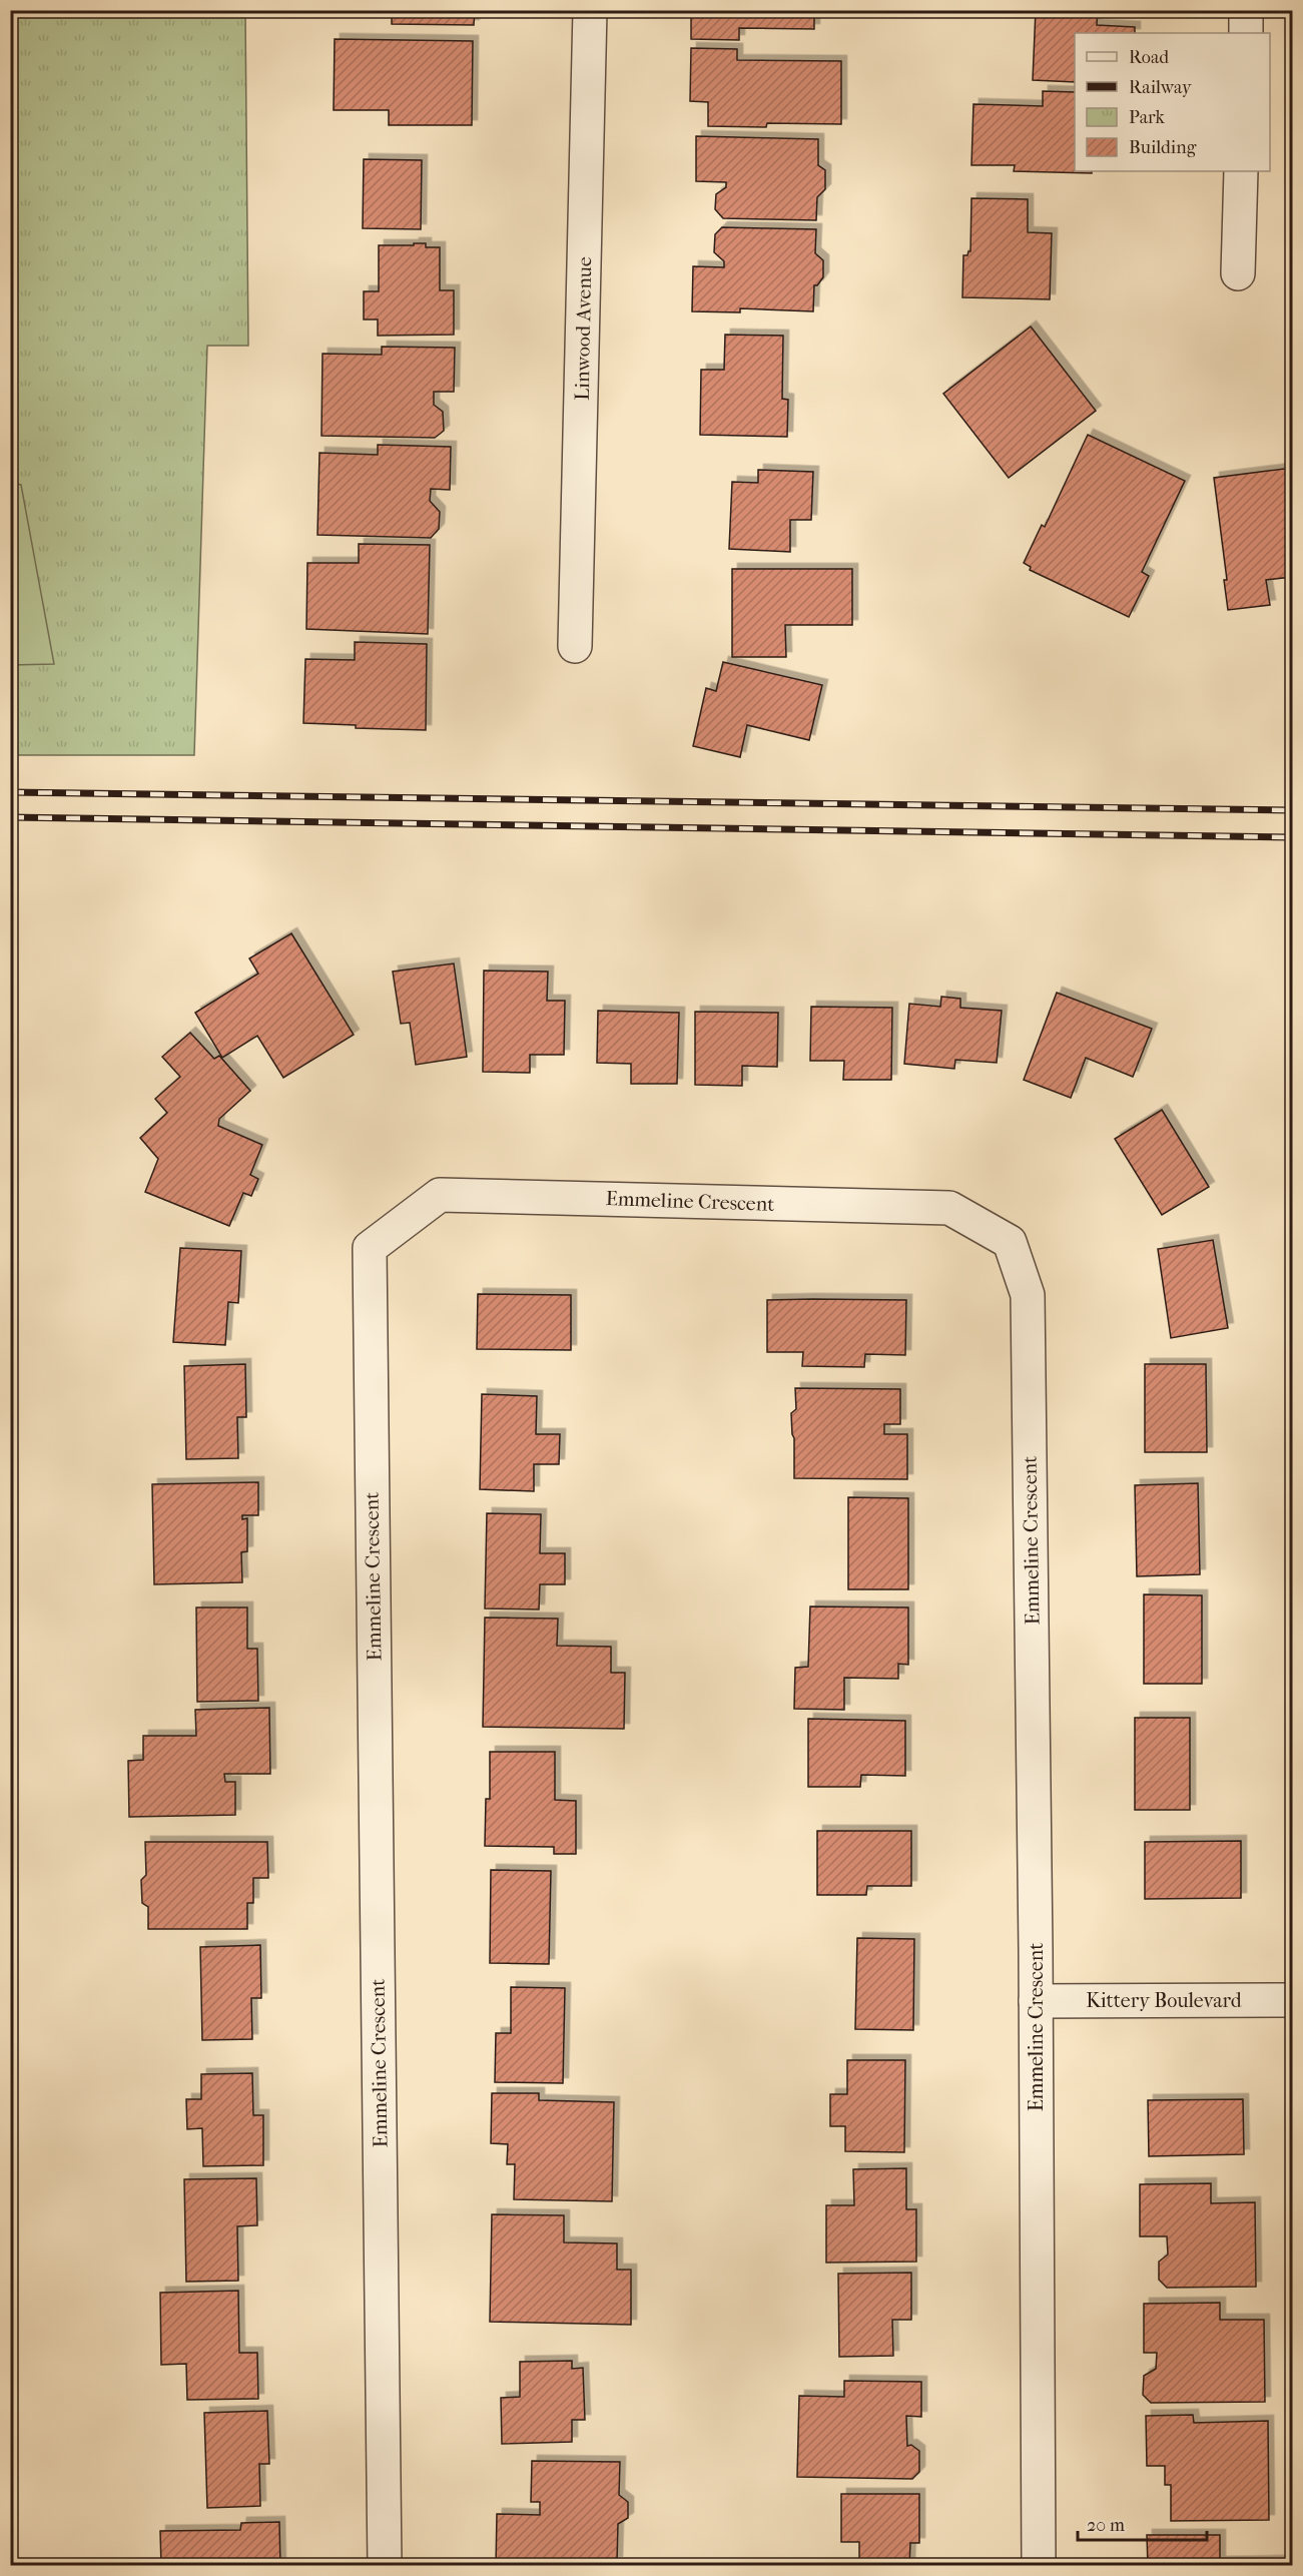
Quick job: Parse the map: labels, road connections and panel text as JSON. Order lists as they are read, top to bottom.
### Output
{
  "streets": {
    "street": ["Linwood Avenue", "Emmeline Crescent", "Kittery Boulevard"]
  },
  "crossings": [
    ["Emmeline Crescent", "Kittery Boulevard"]
  ],
  "legend": [
    "Road",
    "Railway",
    "Park",
    "Building"
  ],
  "scale_bar": "20 m"
}
